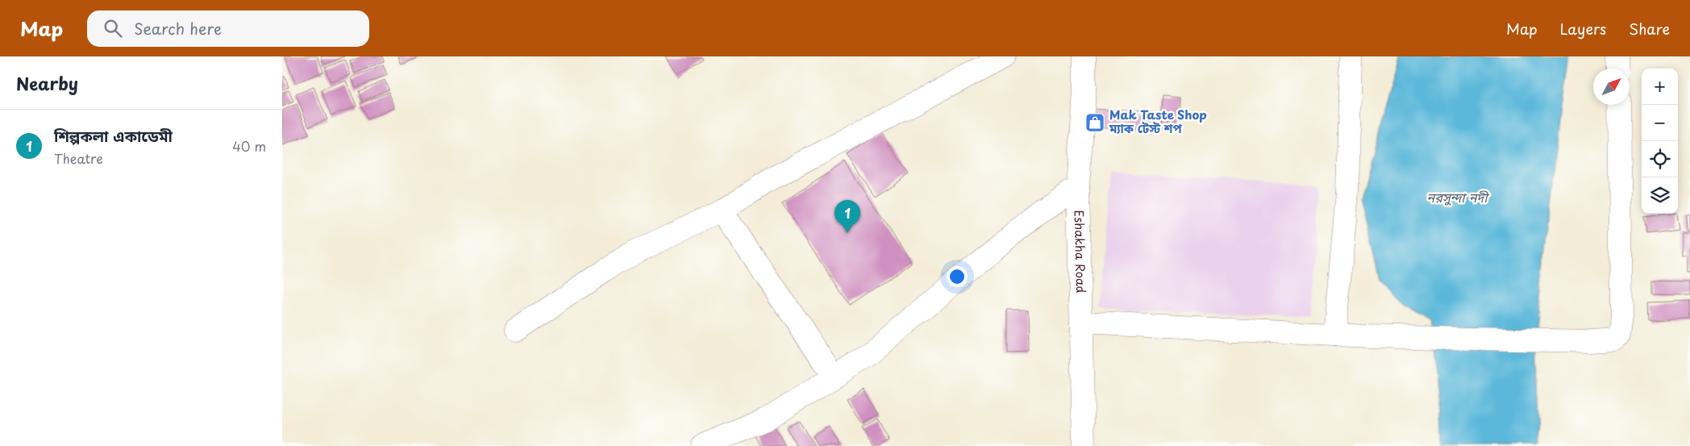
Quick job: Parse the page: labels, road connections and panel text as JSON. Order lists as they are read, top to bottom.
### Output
{
  "streets": {
    "street": ["Eshakha Road"]
  },
  "water": ["নরসুন্দা নদী"],
  "places": {
    "shop": ["Mak Taste Shop ম্যাক টেস্ট শপ"]
  },
  "north": "top right",
  "page": {
    "header": "Map",
    "search": "Search here",
    "nav": ["Map", "Layers", "Share"],
    "heading": "Nearby",
    "map_buttons": ["+", "−"],
    "list": [
      {
        "mark": "1",
        "name": "শিল্পকলা একাডেমী",
        "note": "Theatre",
        "value": "40 m"
      }
    ],
    "pins": "1"
  }
}
